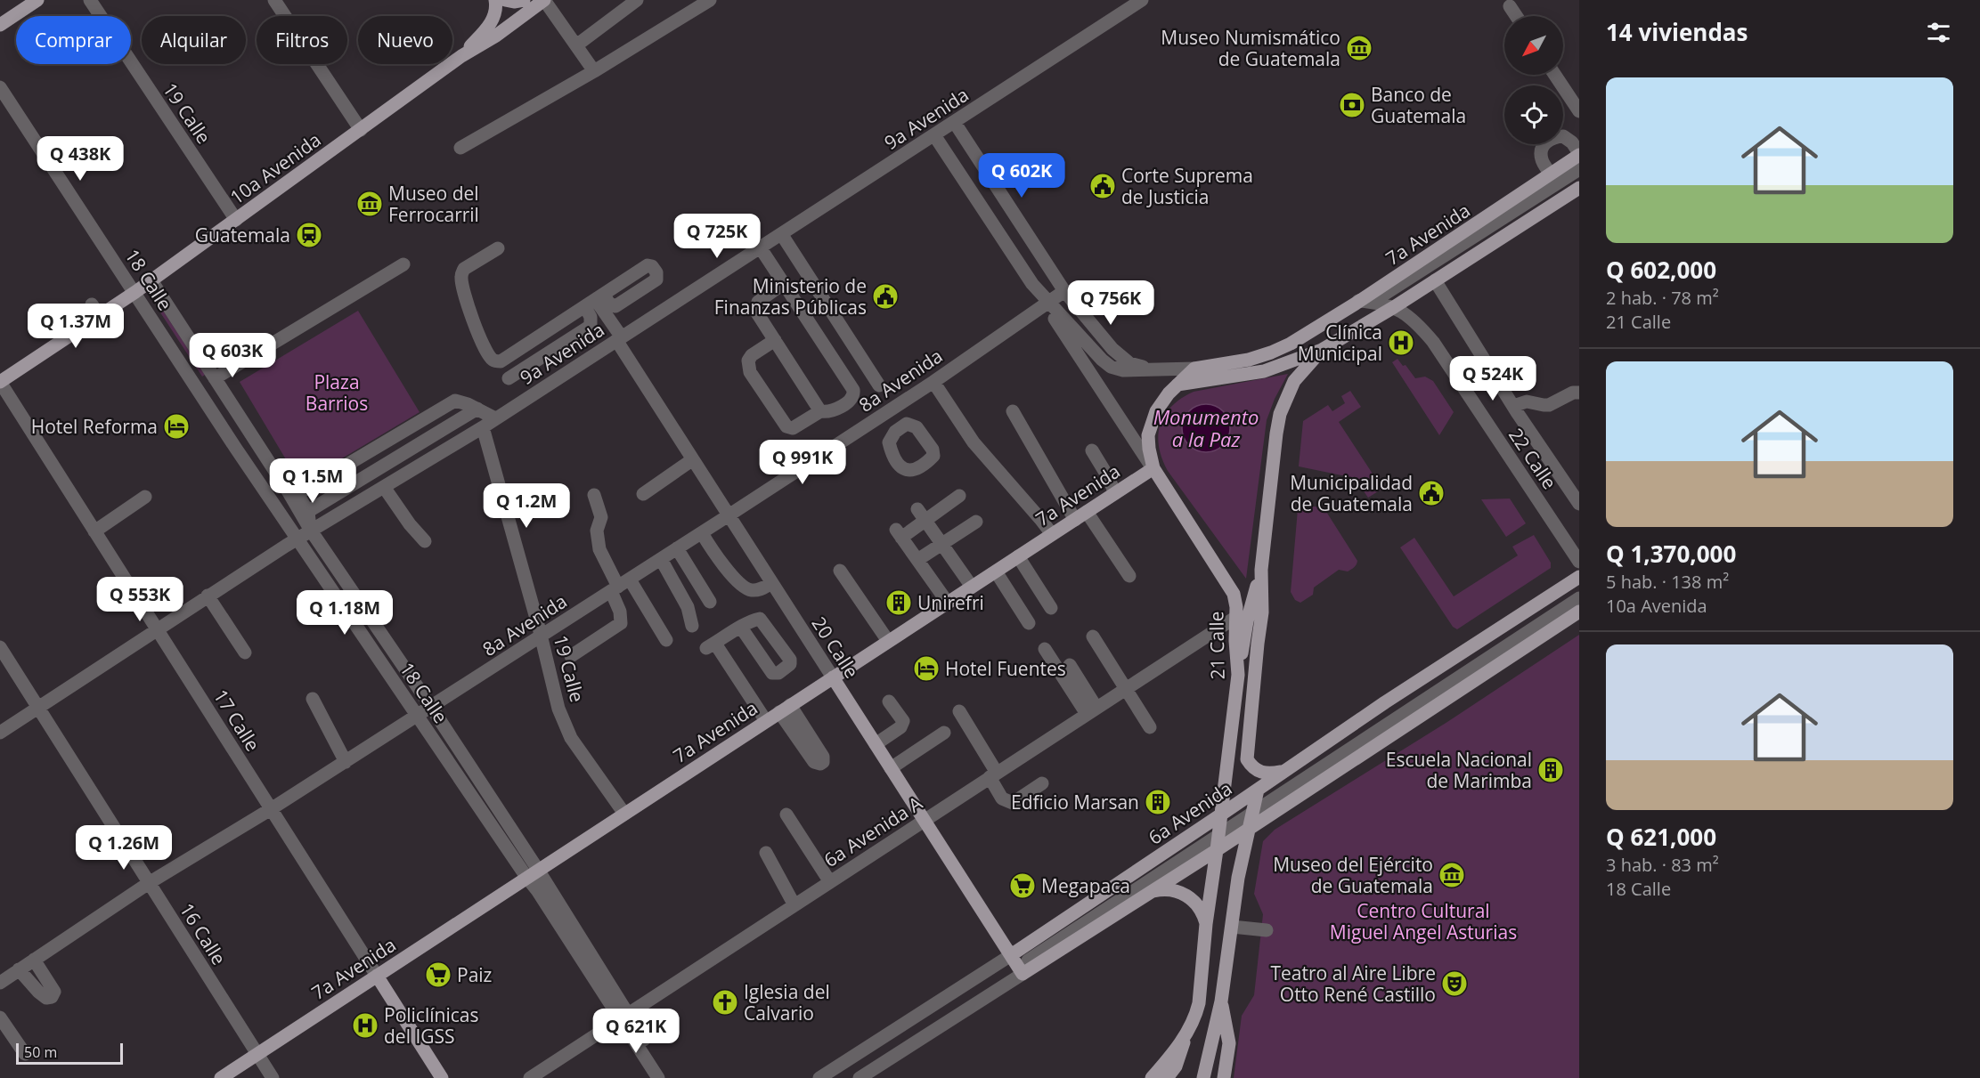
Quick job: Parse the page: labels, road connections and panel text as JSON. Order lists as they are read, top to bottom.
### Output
{
  "streets": {
    "main road": [
      "10a Avenida",
      "7a Avenida",
      "21 Calle",
      "20 Calle",
      "17 Calle",
      "6a Avenida"
    ],
    "street": [
      "19 Calle",
      "9a Avenida",
      "18 Calle",
      "8a Avenida",
      "22 Calle",
      "6a Avenida A",
      "16 Calle"
    ]
  },
  "crossings": [
    ["19 Calle", "9a Avenida"],
    ["19 Calle", "10a Avenida"],
    ["19 Calle", "7a Avenida"],
    ["19 Calle", "8a Avenida"],
    ["9a Avenida", "18 Calle"],
    ["9a Avenida", "21 Calle"],
    ["9a Avenida", "20 Calle"],
    ["9a Avenida", "17 Calle"],
    ["9a Avenida", "16 Calle"],
    ["10a Avenida", "18 Calle"],
    ["10a Avenida", "17 Calle"],
    ["7a Avenida", "18 Calle"],
    ["7a Avenida", "22 Calle"],
    ["7a Avenida", "21 Calle"],
    ["7a Avenida", "20 Calle"],
    ["7a Avenida", "17 Calle"],
    ["7a Avenida", "16 Calle"],
    ["18 Calle", "8a Avenida"],
    ["18 Calle", "6a Avenida A"],
    ["8a Avenida", "21 Calle"],
    ["8a Avenida", "20 Calle"],
    ["8a Avenida", "17 Calle"],
    ["8a Avenida", "16 Calle"],
    ["21 Calle", "6a Avenida"],
    ["21 Calle", "6a Avenida A"],
    ["20 Calle", "6a Avenida"],
    ["20 Calle", "6a Avenida A"]
  ],
  "water": ["Monumento a la Paz"],
  "parks": ["Plaza Barrios", "Centro Cultural Miguel Angel Asturias"],
  "places": {
    "museum": ["Museo Numismático de Guatemala", "Museo del Ferrocarril", "Museo del Ejército de Guatemala"],
    "bank": ["Banco de Guatemala"],
    "public building": ["Corte Suprema de Justicia", "Ministerio de Finanzas Públicas", "Municipalidad de Guatemala"],
    "station": ["Guatemala"],
    "hospital": ["Clínica Municipal", "Policlínicas del IGSS"],
    "hotel": ["Hotel Reforma", "Hotel Fuentes"],
    "building": ["Unirefri", "Escuela Nacional de Marimba", "Edficio Marsan"],
    "supermarket": ["Megapaca", "Paiz"],
    "theatre": ["Teatro al Aire Libre Otto René Castillo"],
    "church": ["Iglesia del Calvario"]
  },
  "scale_bar": "50 m",
  "north": "bottom left",
  "page": {
    "heading": "14 viviendas",
    "chip": [
      "Comprar",
      "Alquilar",
      "Filtros",
      "Nuevo"
    ],
    "list": [
      {
        "name": "Q 602,000",
        "note": "2 hab. · 78 m² · 21 Calle"
      },
      {
        "name": "Q 1,370,000",
        "note": "5 hab. · 138 m² · 10a Avenida"
      },
      {
        "name": "Q 621,000",
        "note": "3 hab. · 83 m² · 18 Calle"
      }
    ],
    "price": [
      "Q 438K",
      "Q 602K",
      "Q 725K",
      "Q 756K",
      "Q 1.37M",
      "Q 603K",
      "Q 524K",
      "Q 991K",
      "Q 1.5M",
      "Q 1.2M",
      "Q 553K",
      "Q 1.18M",
      "Q 1.26M",
      "Q 621K"
    ],
    "scale": "50 m"
  }
}
